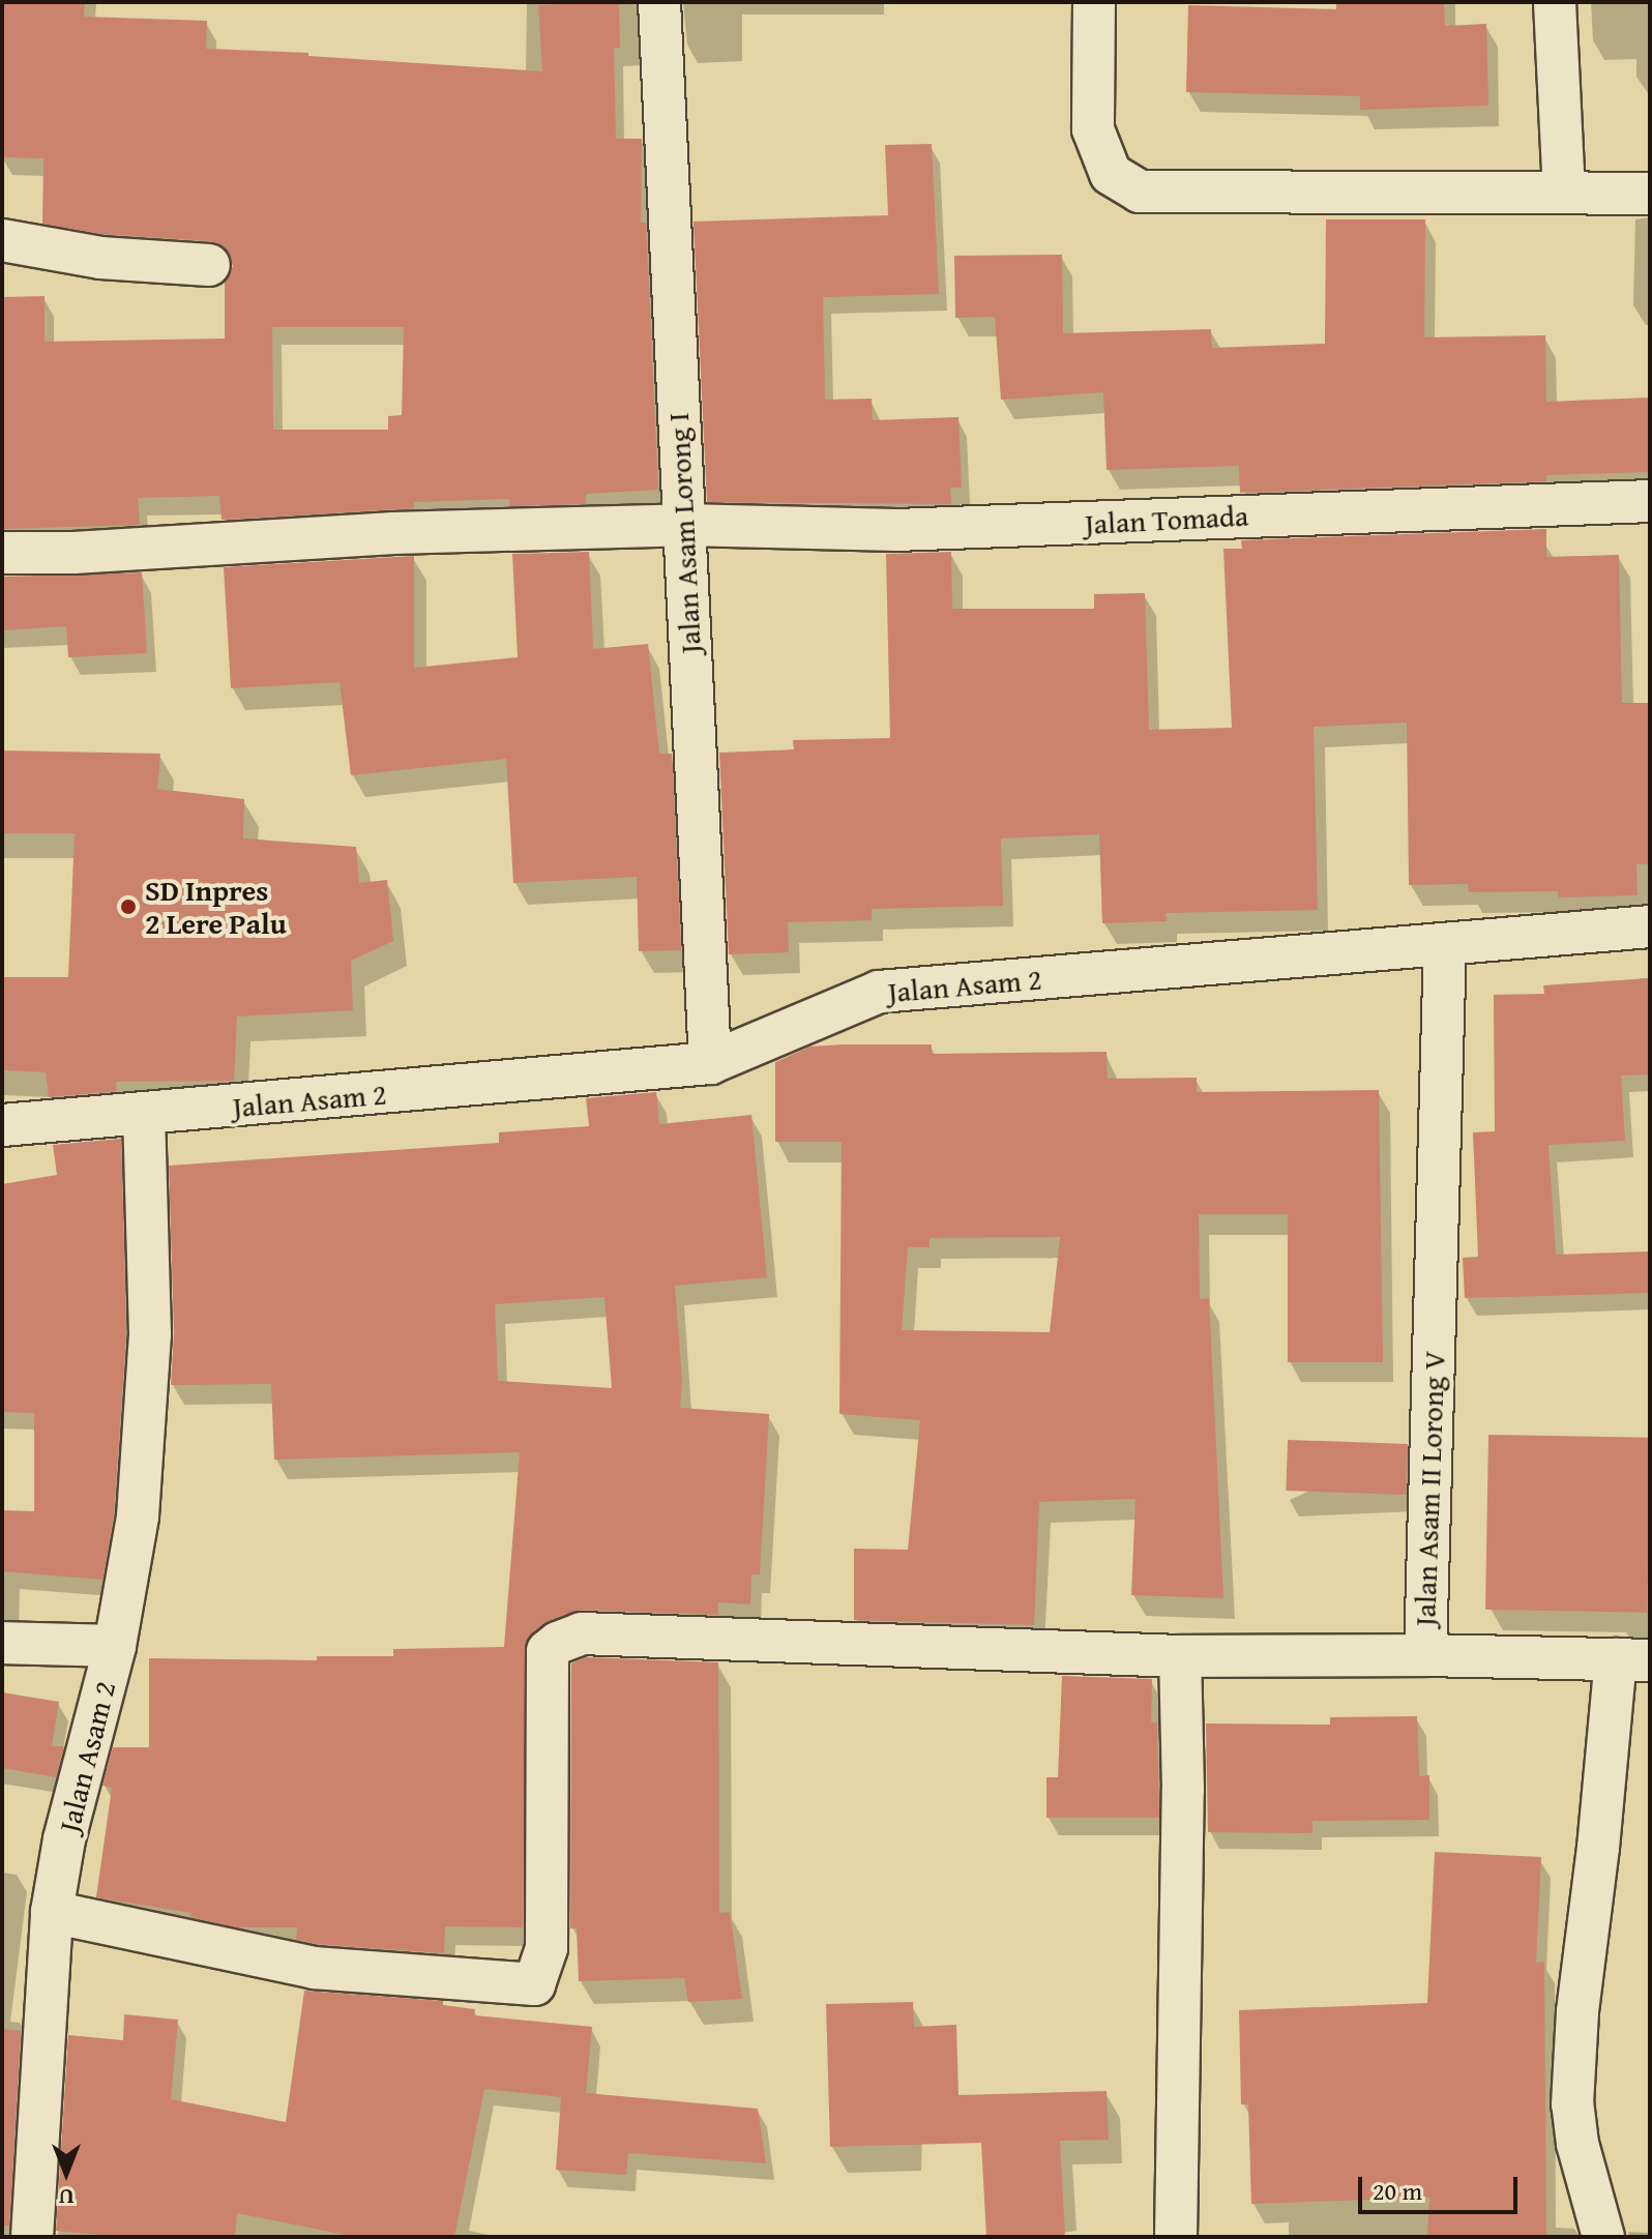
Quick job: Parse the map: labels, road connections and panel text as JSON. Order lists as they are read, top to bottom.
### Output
{
  "streets": {
    "street": [
      "Jalan Tomada",
      "Jalan Asam Lorong I",
      "Jalan Asam 2",
      "Jalan Asam II Lorong V"
    ]
  },
  "crossings": [
    ["Jalan Tomada", "Jalan Asam Lorong I"],
    ["Jalan Asam Lorong I", "Jalan Asam 2"],
    ["Jalan Asam 2", "Jalan Asam II Lorong V"]
  ],
  "places": ["SD Inpres 2 Lere Palu"],
  "scale_bar": "20 m",
  "north": "bottom"
}
